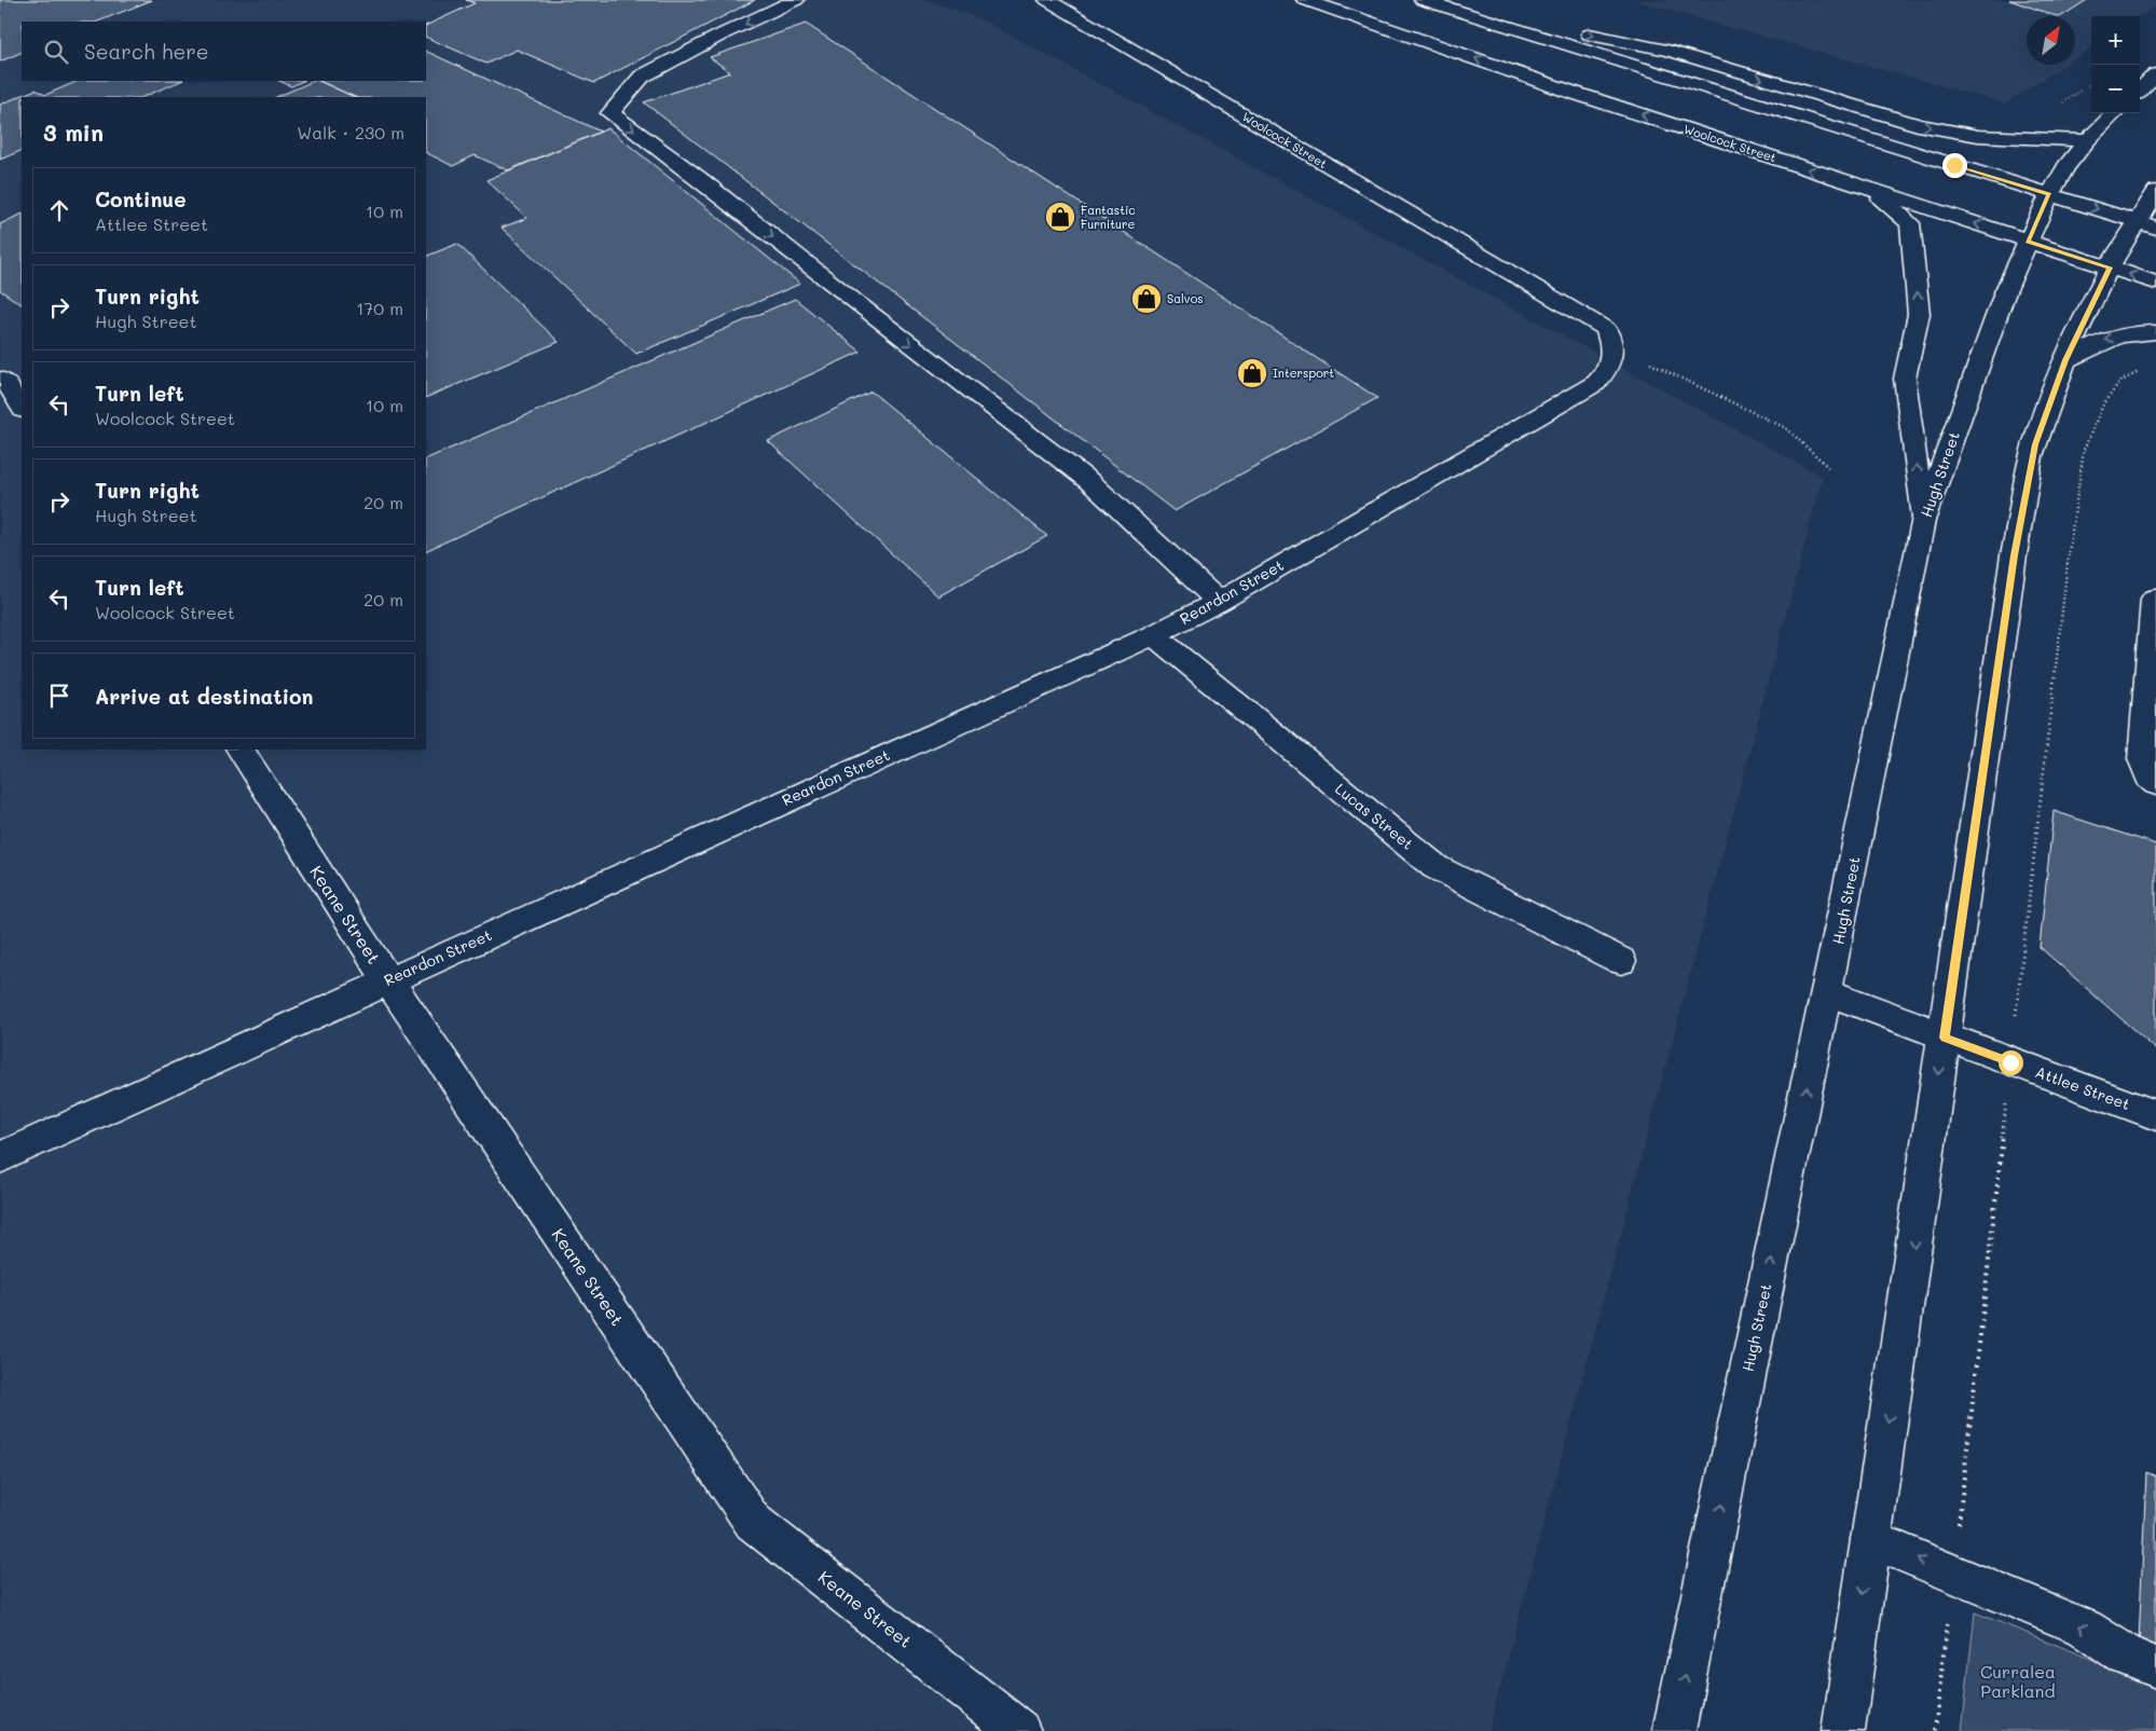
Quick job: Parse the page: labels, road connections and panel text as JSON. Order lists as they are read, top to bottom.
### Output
{
  "streets": {
    "main road": [
      "Woolcock Street",
      "Hugh Street",
      "Reardon Street",
      "Lucas Street",
      "Keane Street",
      "Attlee Street"
    ]
  },
  "crossings": [
    ["Woolcock Street", "Hugh Street"],
    ["Woolcock Street", "Reardon Street"],
    ["Hugh Street", "Attlee Street"],
    ["Reardon Street", "Lucas Street"],
    ["Reardon Street", "Keane Street"]
  ],
  "parks": ["Curralea Parkland"],
  "places": {
    "shop": ["Fantastic Furniture", "Salvos", "Intersport"]
  },
  "north": "top right",
  "page": {
    "map_buttons": ["+", "−"],
    "search": "Search here",
    "heading": ["3 min", "Walk · 230 m"],
    "list": [
      ["Continue", "Attlee Street", "10 m"],
      ["Turn right", "Hugh Street", "170 m"],
      ["Turn left", "Woolcock Street", "10 m"],
      ["Turn right", "Hugh Street", "20 m"],
      ["Turn left", "Woolcock Street", "20 m"],
      "Arrive at destination"
    ]
  }
}
